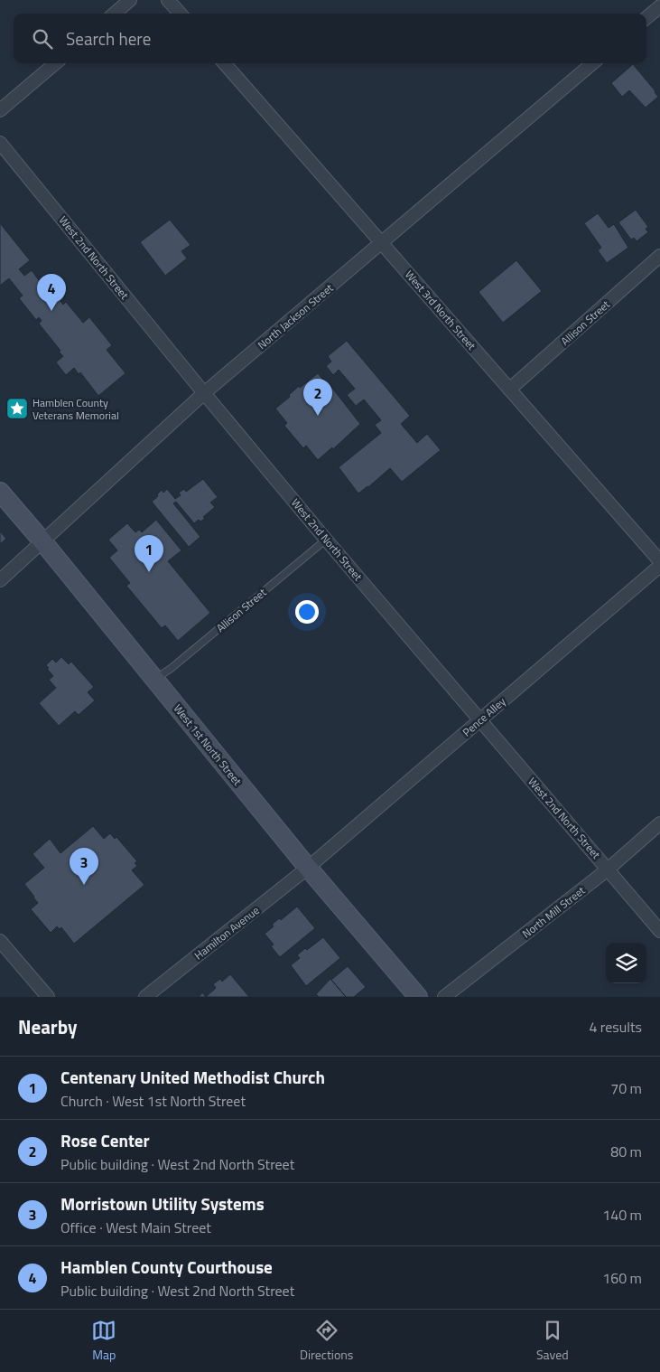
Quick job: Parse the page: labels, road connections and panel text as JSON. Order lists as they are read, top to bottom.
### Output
{
  "streets": {
    "main road": ["West 1st North Street"],
    "street": [
      "West 2nd North Street",
      "West 3rd North Street",
      "North Jackson Street",
      "Allison Street",
      "Pence Alley",
      "North Mill Street",
      "Hamilton Avenue"
    ]
  },
  "crossings": [
    ["West 2nd North Street", "North Jackson Street"],
    ["West 2nd North Street", "Allison Street"],
    ["West 2nd North Street", "Pence Alley"],
    ["West 2nd North Street", "North Mill Street"],
    ["West 3rd North Street", "North Jackson Street"],
    ["West 3rd North Street", "Allison Street"],
    ["North Jackson Street", "West 1st North Street"],
    ["Allison Street", "West 1st North Street"],
    ["Pence Alley", "West 1st North Street"],
    ["Pence Alley", "Hamilton Avenue"],
    ["West 1st North Street", "Hamilton Avenue"]
  ],
  "places": {
    "place": ["Hamblen County Veterans Memorial"]
  },
  "page": {
    "search": "Search here",
    "pins": [
      "4",
      "2",
      "1",
      "3"
    ],
    "heading": ["Nearby", "4 results"],
    "list": [
      {
        "mark": "1",
        "name": "Centenary United Methodist Church",
        "note": "Church · West 1st North Street",
        "value": "70 m"
      },
      {
        "mark": "2",
        "name": "Rose Center",
        "note": "Public building · West 2nd North Street",
        "value": "80 m"
      },
      {
        "mark": "3",
        "name": "Morristown Utility Systems",
        "note": "Office · West Main Street",
        "value": "140 m"
      },
      {
        "mark": "4",
        "name": "Hamblen County Courthouse",
        "note": "Public building · West 2nd North Street",
        "value": "160 m"
      }
    ],
    "nav": ["Map", "Directions", "Saved"]
  }
}
